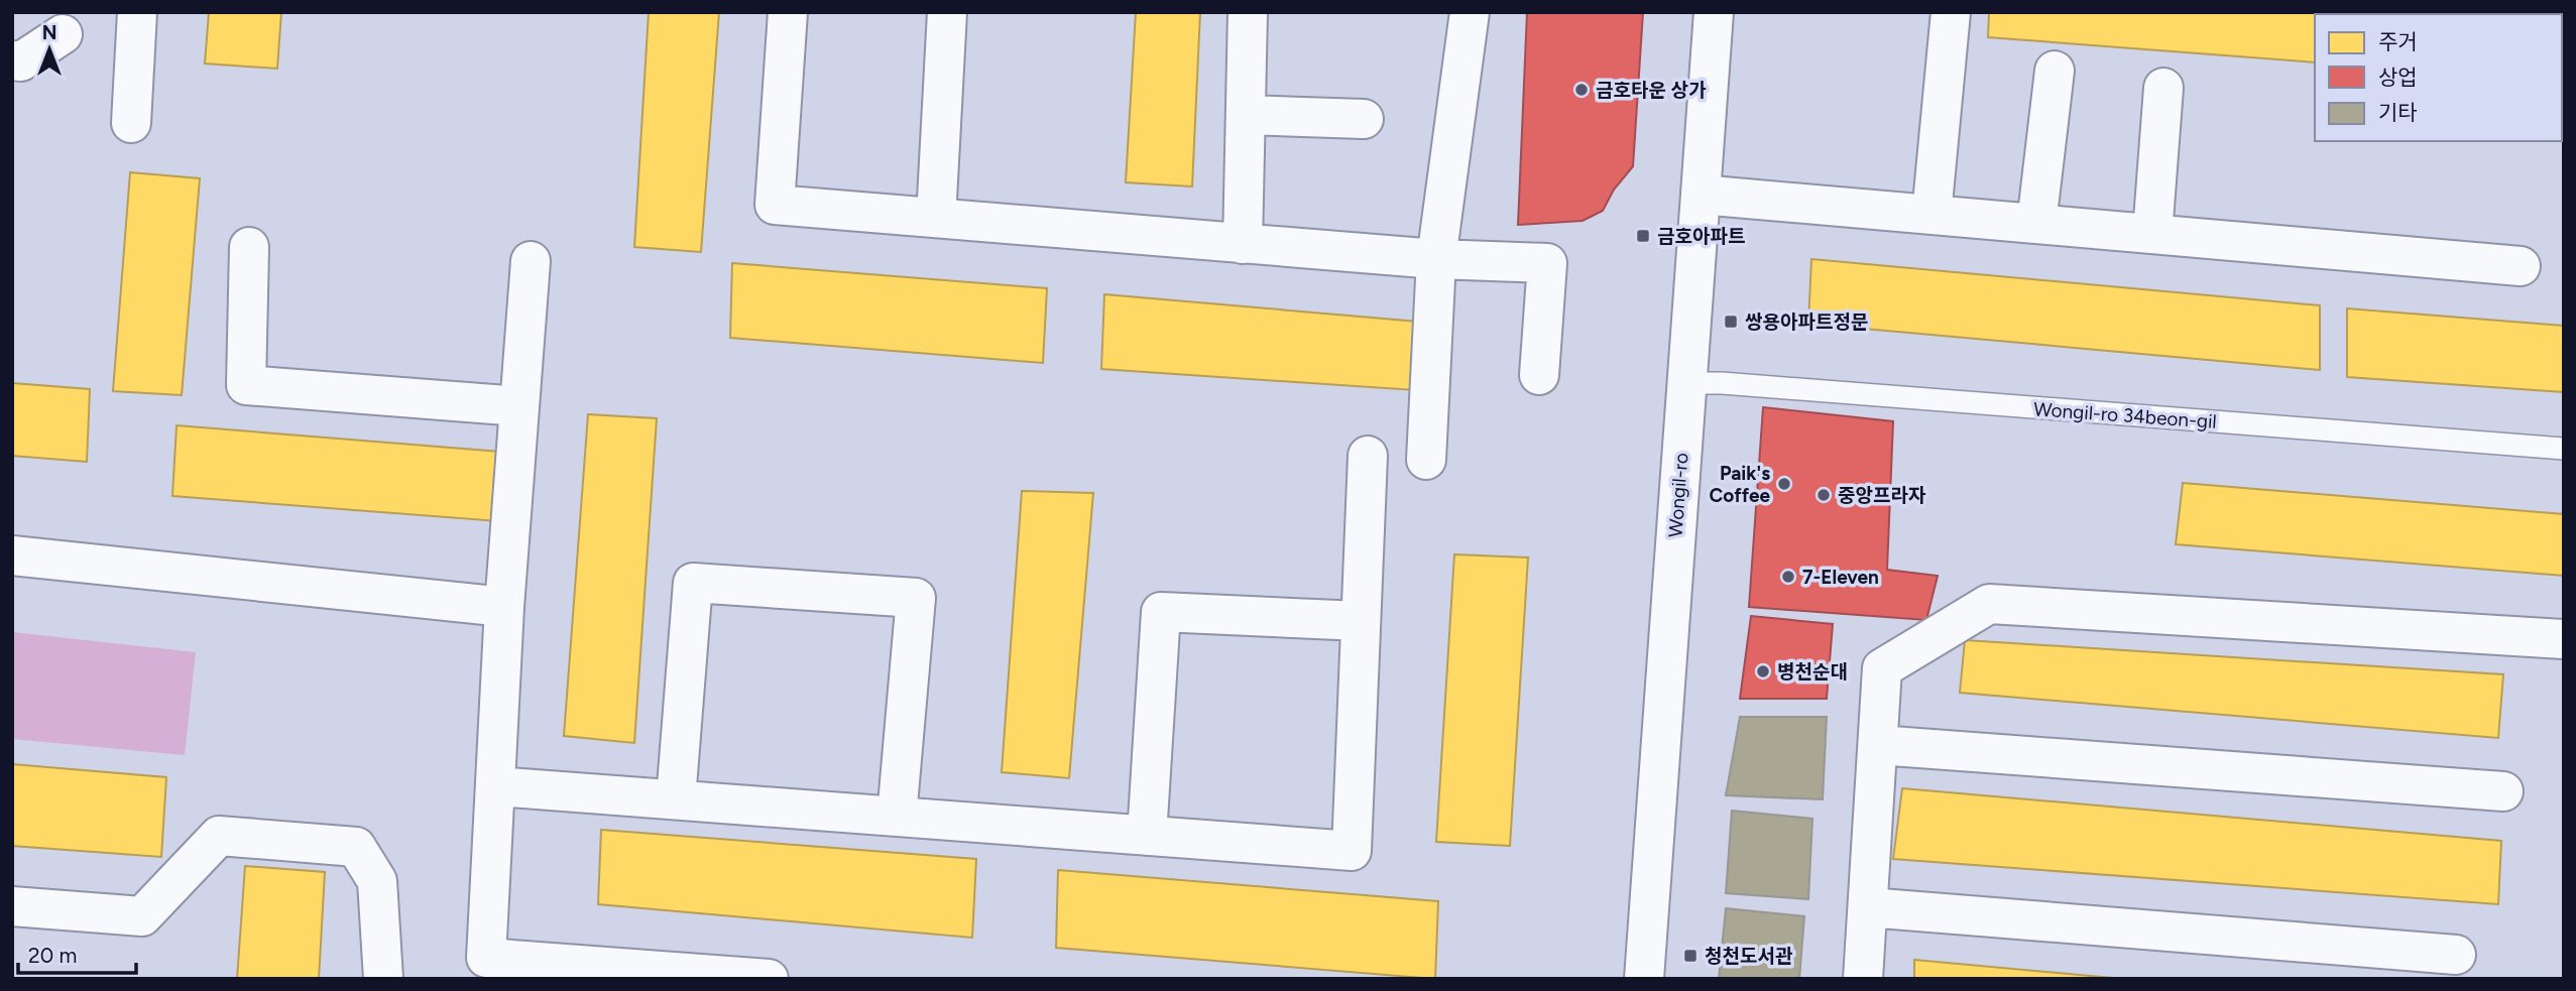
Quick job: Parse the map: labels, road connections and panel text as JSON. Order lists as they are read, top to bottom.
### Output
{
  "streets": {
    "street": ["Wongil-ro"],
    "lane": ["Wongil-ro 34beon-gil"]
  },
  "crossings": [
    ["Wongil-ro 34beon-gil", "Wongil-ro"]
  ],
  "places": {
    "other": [
      "금호타운 상가",
      "Paik's Coffee",
      "중앙프라자",
      "7-Eleven",
      "병천순대"
    ],
    "transit": ["금호아파트", "쌍용아파트정문", "청천도서관"]
  },
  "legend": ["주거", "상업", "기타"],
  "scale_bar": "20 m",
  "north": "top"
}
